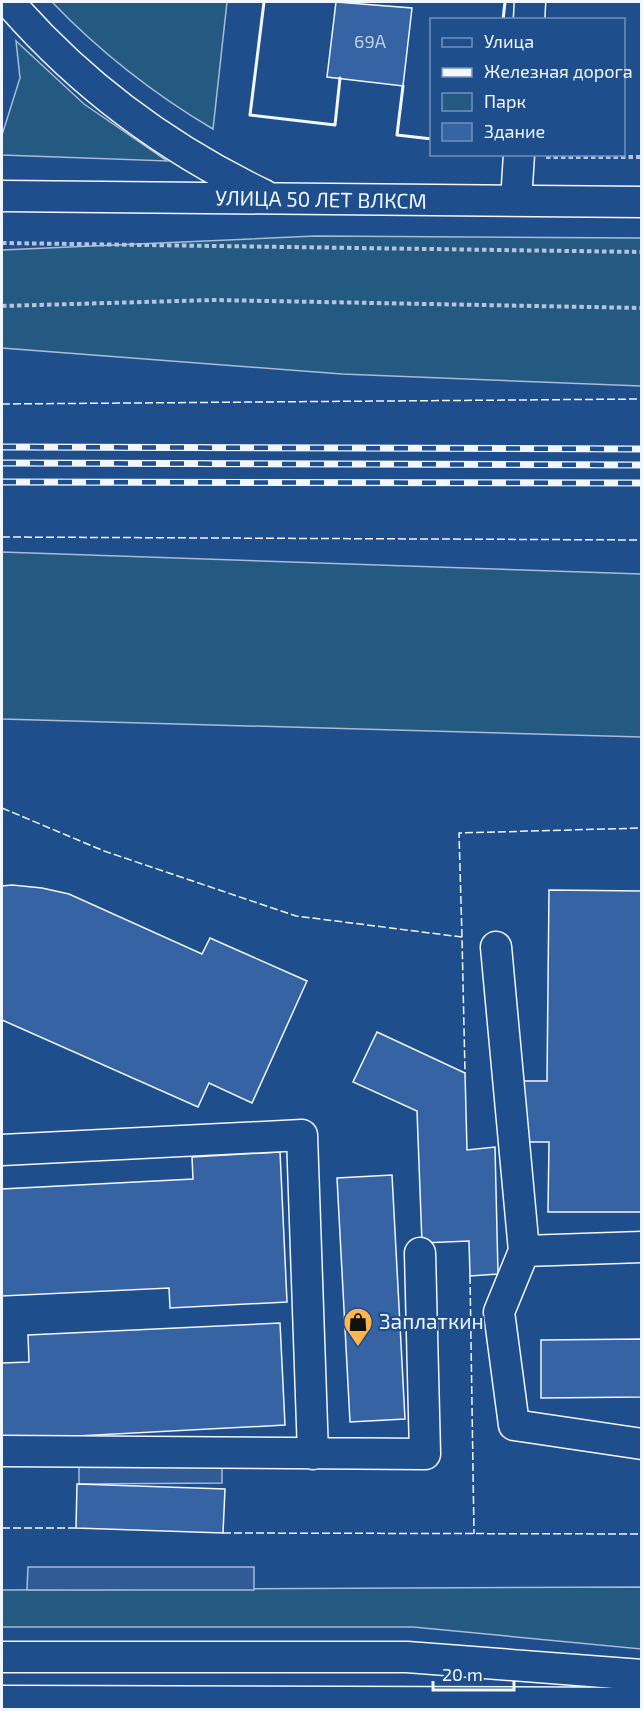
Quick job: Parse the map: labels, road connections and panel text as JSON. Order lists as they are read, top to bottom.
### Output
{
  "streets": {
    "street": ["УЛИЦА 50 ЛЕТ ВЛКСМ"]
  },
  "places": {
    "shop": ["Заплаткин"]
  },
  "house_numbers": ["69А"],
  "legend": [
    "Улица",
    "Железная дорога",
    "Парк",
    "Здание"
  ],
  "scale_bar": "20 m"
}
